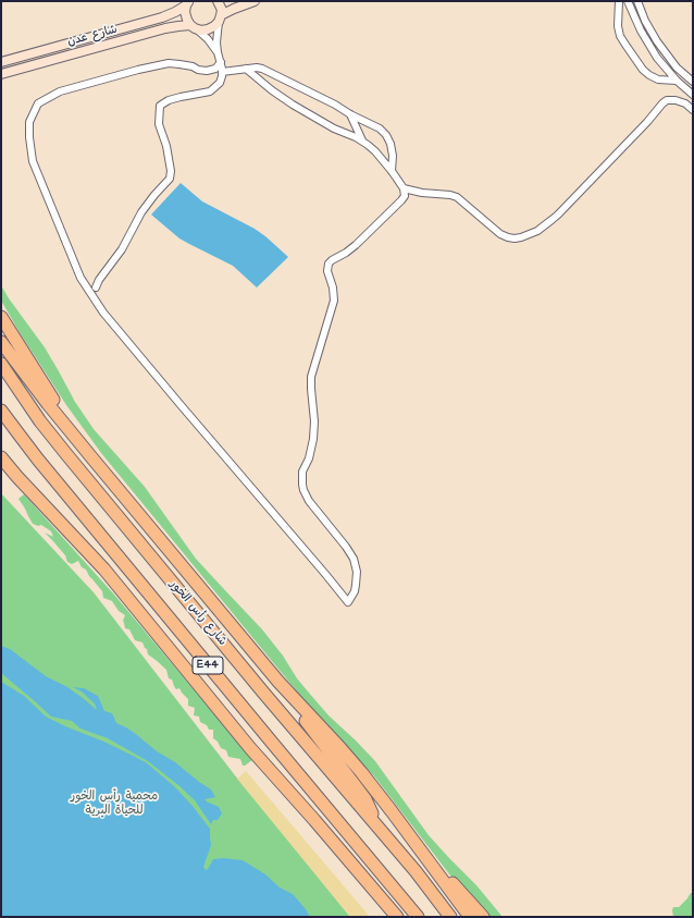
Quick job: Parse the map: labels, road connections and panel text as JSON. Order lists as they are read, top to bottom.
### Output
{
  "streets": {
    "highway": ["شارع رأس الخور", "E44"],
    "street": ["شارع عدن"]
  },
  "parks": ["محمية رأس الخور للحياة البرية"]
}
